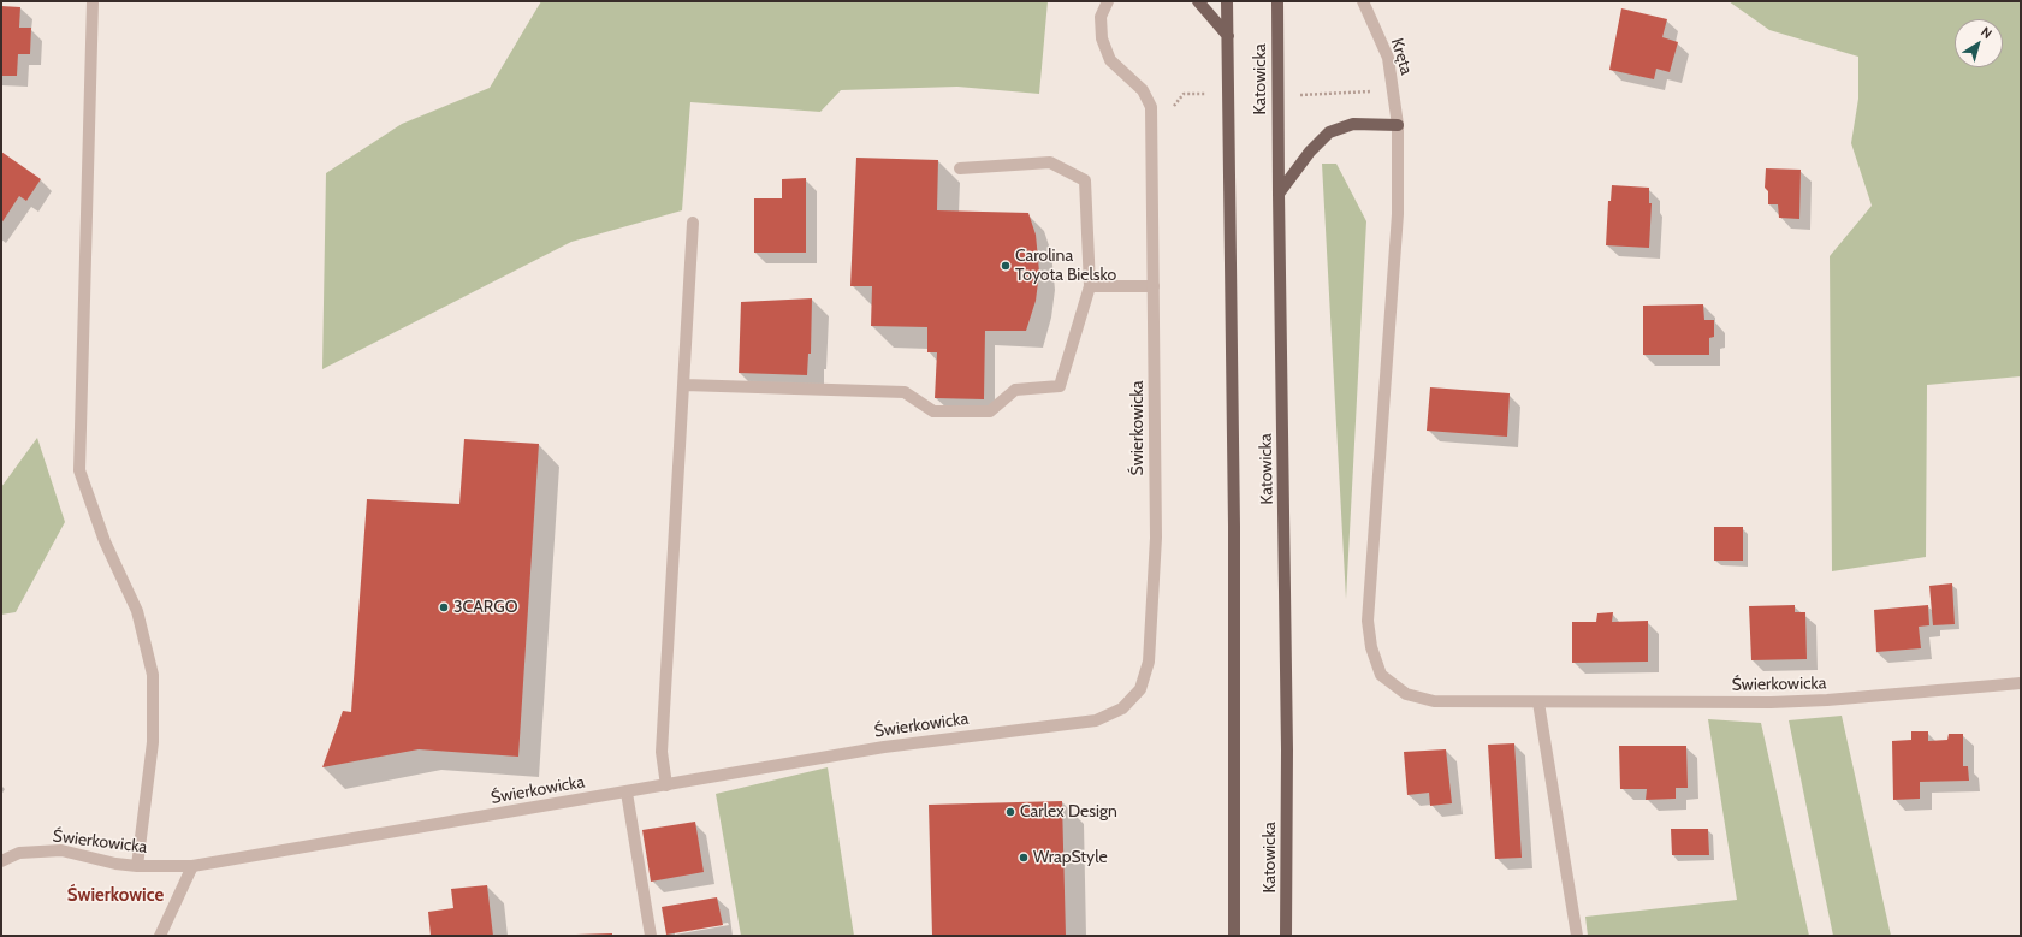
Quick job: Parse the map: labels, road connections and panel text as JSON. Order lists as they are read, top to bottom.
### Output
{
  "streets": {
    "main road": ["Katowicka"],
    "street": ["Kręta", "Świerkowicka"]
  },
  "crossings": [
    ["Kręta", "Świerkowicka"]
  ],
  "districts": ["Świerkowice"],
  "places": [
    "Carolina Toyota Bielsko",
    "3CARGO",
    "Carlex Design",
    "WrapStyle"
  ],
  "north": "top right"
}
